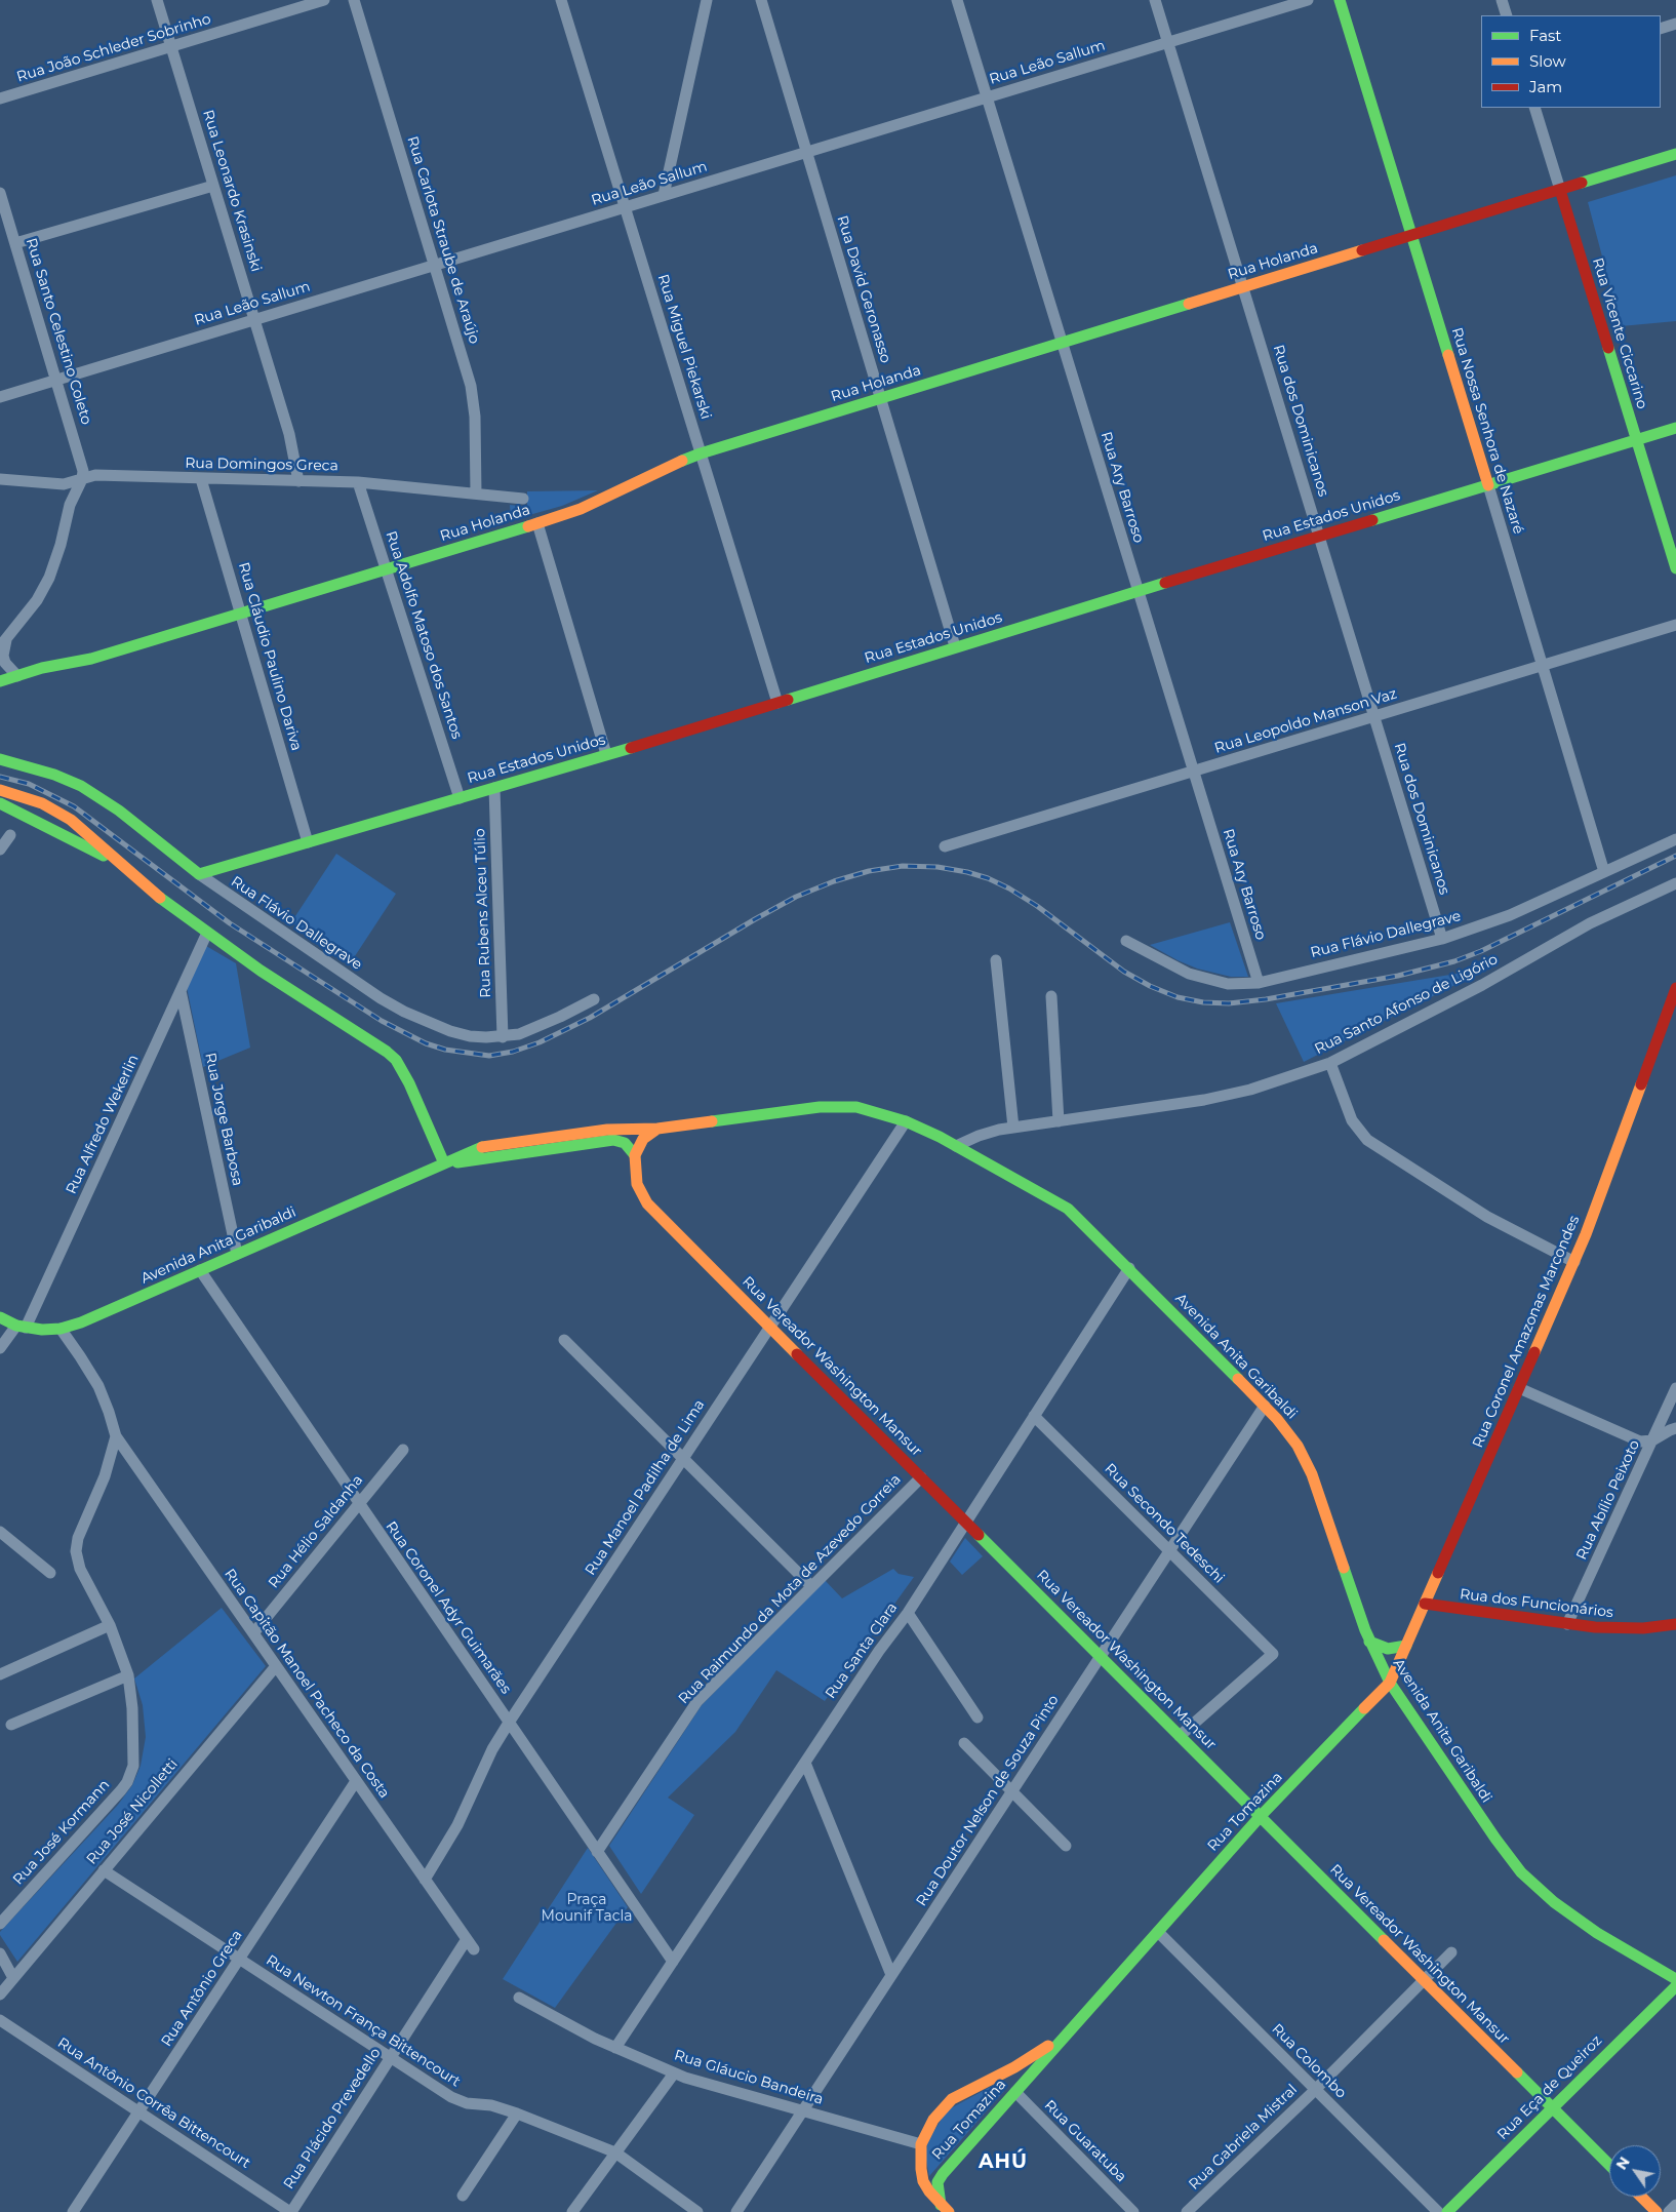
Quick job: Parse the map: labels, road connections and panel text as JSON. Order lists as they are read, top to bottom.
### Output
{
  "streets": {
    "main road": [
      "Rua Holanda",
      "Rua Vicente Ciccarino",
      "Rua Nossa Senhora de Nazaré",
      "Rua Estados Unidos",
      "Rua Flávio Dallegrave",
      "Avenida Anita Garibaldi",
      "Rua Coronel Amazonas Marcondes",
      "Rua Vereador Washington Mansur",
      "Rua dos Funcionários",
      "Rua Tomazina",
      "Rua Eça de Queiroz"
    ],
    "street": [
      "Rua João Schleder Sobrinho",
      "Rua Leão Sallum",
      "Rua Leonardo Krasinski",
      "Rua Carlota Straube de Araújo",
      "Rua David Geronasso",
      "Rua Santo Celestino Coleto",
      "Rua Miguel Piekarski",
      "Rua dos Dominicanos",
      "Rua Domingos Greca",
      "Rua Ary Barroso",
      "Rua Adolfo Matoso dos Santos",
      "Rua Cláudio Paulino Dariva",
      "Rua Leopoldo Manson Vaz",
      "Rua Rubens Alceu Túlio",
      "Rua Santo Afonso de Ligório",
      "Rua Jorge Barbosa",
      "Rua Alfredo Wekerlin",
      "Rua Manoel Padilha de Lima",
      "Rua Abílio Peixoto",
      "Rua Secondo Tedeschi",
      "Rua Hélio Saldanha",
      "Rua Raimundo da Mota de Azevedo Correia",
      "Rua Coronel Adyr Guimarães",
      "Rua Santa Clara",
      "Rua Capitão Manoel Pacheco da Costa",
      "Rua Doutor Nelson de Souza Pinto",
      "Rua José Nicolletti",
      "Rua José Kormann",
      "Rua Antônio Greca",
      "Rua Newton França Bittencourt",
      "Rua Colombo",
      "Rua Gláucio Bandeira",
      "Rua Antônio Corrêa Bittencourt",
      "Rua Plácido Prevedello",
      "Rua Gabriela Mistral",
      "Rua Guaratuba"
    ]
  },
  "crossings": [
    ["Rua João Schleder Sobrinho", "Rua Leonardo Krasinski"],
    ["Rua Leão Sallum", "Rua Leonardo Krasinski"],
    ["Rua Leão Sallum", "Rua Carlota Straube de Araújo"],
    ["Rua Leão Sallum", "Rua David Geronasso"],
    ["Rua Leão Sallum", "Rua Santo Celestino Coleto"],
    ["Rua Leão Sallum", "Rua Miguel Piekarski"],
    ["Rua Leão Sallum", "Rua dos Dominicanos"],
    ["Rua Leão Sallum", "Rua Ary Barroso"],
    ["Rua Leonardo Krasinski", "Rua Domingos Greca"],
    ["Rua Carlota Straube de Araújo", "Rua Domingos Greca"],
    ["Rua Holanda", "Rua David Geronasso"],
    ["Rua Holanda", "Rua Vicente Ciccarino"],
    ["Rua Holanda", "Rua Miguel Piekarski"],
    ["Rua Holanda", "Rua dos Dominicanos"],
    ["Rua Holanda", "Rua Nossa Senhora de Nazaré"],
    ["Rua Holanda", "Rua Ary Barroso"],
    ["Rua Holanda", "Rua Adolfo Matoso dos Santos"],
    ["Rua Holanda", "Rua Cláudio Paulino Dariva"],
    ["Rua David Geronasso", "Rua Estados Unidos"],
    ["Rua Santo Celestino Coleto", "Rua Domingos Greca"],
    ["Rua Vicente Ciccarino", "Rua Estados Unidos"],
    ["Rua Miguel Piekarski", "Rua Estados Unidos"],
    ["Rua dos Dominicanos", "Rua Estados Unidos"],
    ["Rua dos Dominicanos", "Rua Leopoldo Manson Vaz"],
    ["Rua dos Dominicanos", "Rua Flávio Dallegrave"],
    ["Rua Nossa Senhora de Nazaré", "Rua Estados Unidos"],
    ["Rua Nossa Senhora de Nazaré", "Rua Leopoldo Manson Vaz"],
    ["Rua Nossa Senhora de Nazaré", "Rua Flávio Dallegrave"],
    ["Rua Domingos Greca", "Rua Adolfo Matoso dos Santos"],
    ["Rua Domingos Greca", "Rua Cláudio Paulino Dariva"],
    ["Rua Ary Barroso", "Rua Estados Unidos"],
    ["Rua Ary Barroso", "Rua Leopoldo Manson Vaz"],
    ["Rua Ary Barroso", "Rua Flávio Dallegrave"],
    ["Rua Estados Unidos", "Rua Adolfo Matoso dos Santos"],
    ["Rua Estados Unidos", "Rua Cláudio Paulino Dariva"],
    ["Rua Estados Unidos", "Rua Rubens Alceu Túlio"],
    ["Rua Estados Unidos", "Rua Flávio Dallegrave"],
    ["Rua Rubens Alceu Túlio", "Rua Flávio Dallegrave"],
    ["Rua Santo Afonso de Ligório", "Avenida Anita Garibaldi"],
    ["Rua Jorge Barbosa", "Rua Alfredo Wekerlin"],
    ["Rua Jorge Barbosa", "Avenida Anita Garibaldi"],
    ["Rua Alfredo Wekerlin", "Avenida Anita Garibaldi"],
    ["Avenida Anita Garibaldi", "Rua Coronel Amazonas Marcondes"],
    ["Avenida Anita Garibaldi", "Rua Vereador Washington Mansur"],
    ["Avenida Anita Garibaldi", "Rua Manoel Padilha de Lima"],
    ["Avenida Anita Garibaldi", "Rua Coronel Adyr Guimarães"],
    ["Avenida Anita Garibaldi", "Rua Santa Clara"],
    ["Avenida Anita Garibaldi", "Rua Doutor Nelson de Souza Pinto"],
    ["Avenida Anita Garibaldi", "Rua Tomazina"],
    ["Rua Coronel Amazonas Marcondes", "Rua dos Funcionários"],
    ["Rua Coronel Amazonas Marcondes", "Rua Tomazina"],
    ["Rua Vereador Washington Mansur", "Rua Manoel Padilha de Lima"],
    ["Rua Vereador Washington Mansur", "Rua Secondo Tedeschi"],
    ["Rua Vereador Washington Mansur", "Rua Raimundo da Mota de Azevedo Correia"],
    ["Rua Vereador Washington Mansur", "Rua Santa Clara"],
    ["Rua Vereador Washington Mansur", "Rua Doutor Nelson de Souza Pinto"],
    ["Rua Vereador Washington Mansur", "Rua Tomazina"],
    ["Rua Vereador Washington Mansur", "Rua Eça de Queiroz"],
    ["Rua Vereador Washington Mansur", "Rua Gabriela Mistral"],
    ["Rua Manoel Padilha de Lima", "Rua Coronel Adyr Guimarães"],
    ["Rua Manoel Padilha de Lima", "Rua Capitão Manoel Pacheco da Costa"],
    ["Rua Abílio Peixoto", "Rua dos Funcionários"],
    ["Rua Secondo Tedeschi", "Rua Santa Clara"],
    ["Rua Secondo Tedeschi", "Rua Doutor Nelson de Souza Pinto"],
    ["Rua Hélio Saldanha", "Rua Coronel Adyr Guimarães"],
    ["Rua Hélio Saldanha", "Rua Capitão Manoel Pacheco da Costa"],
    ["Rua Raimundo da Mota de Azevedo Correia", "Rua Coronel Adyr Guimarães"],
    ["Rua Coronel Adyr Guimarães", "Rua Santa Clara"],
    ["Rua Santa Clara", "Rua Gláucio Bandeira"],
    ["Rua Capitão Manoel Pacheco da Costa", "Rua José Nicolletti"],
    ["Rua Capitão Manoel Pacheco da Costa", "Rua José Kormann"],
    ["Rua Capitão Manoel Pacheco da Costa", "Rua Antônio Greca"],
    ["Rua Capitão Manoel Pacheco da Costa", "Rua Plácido Prevedello"],
    ["Rua Doutor Nelson de Souza Pinto", "Rua Gláucio Bandeira"],
    ["Rua José Nicolletti", "Rua Newton França Bittencourt"],
    ["Rua Tomazina", "Rua Colombo"],
    ["Rua Tomazina", "Rua Gláucio Bandeira"],
    ["Rua Tomazina", "Rua Guaratuba"],
    ["Rua Antônio Greca", "Rua Newton França Bittencourt"],
    ["Rua Antônio Greca", "Rua Antônio Corrêa Bittencourt"],
    ["Rua Newton França Bittencourt", "Rua Plácido Prevedello"],
    ["Rua Colombo", "Rua Gabriela Mistral"],
    ["Rua Antônio Corrêa Bittencourt", "Rua Plácido Prevedello"]
  ],
  "districts": ["AHÚ"],
  "parks": ["Praça Mounif Tacla"],
  "legend": ["Fast", "Slow", "Jam"],
  "north": "top left"
}
